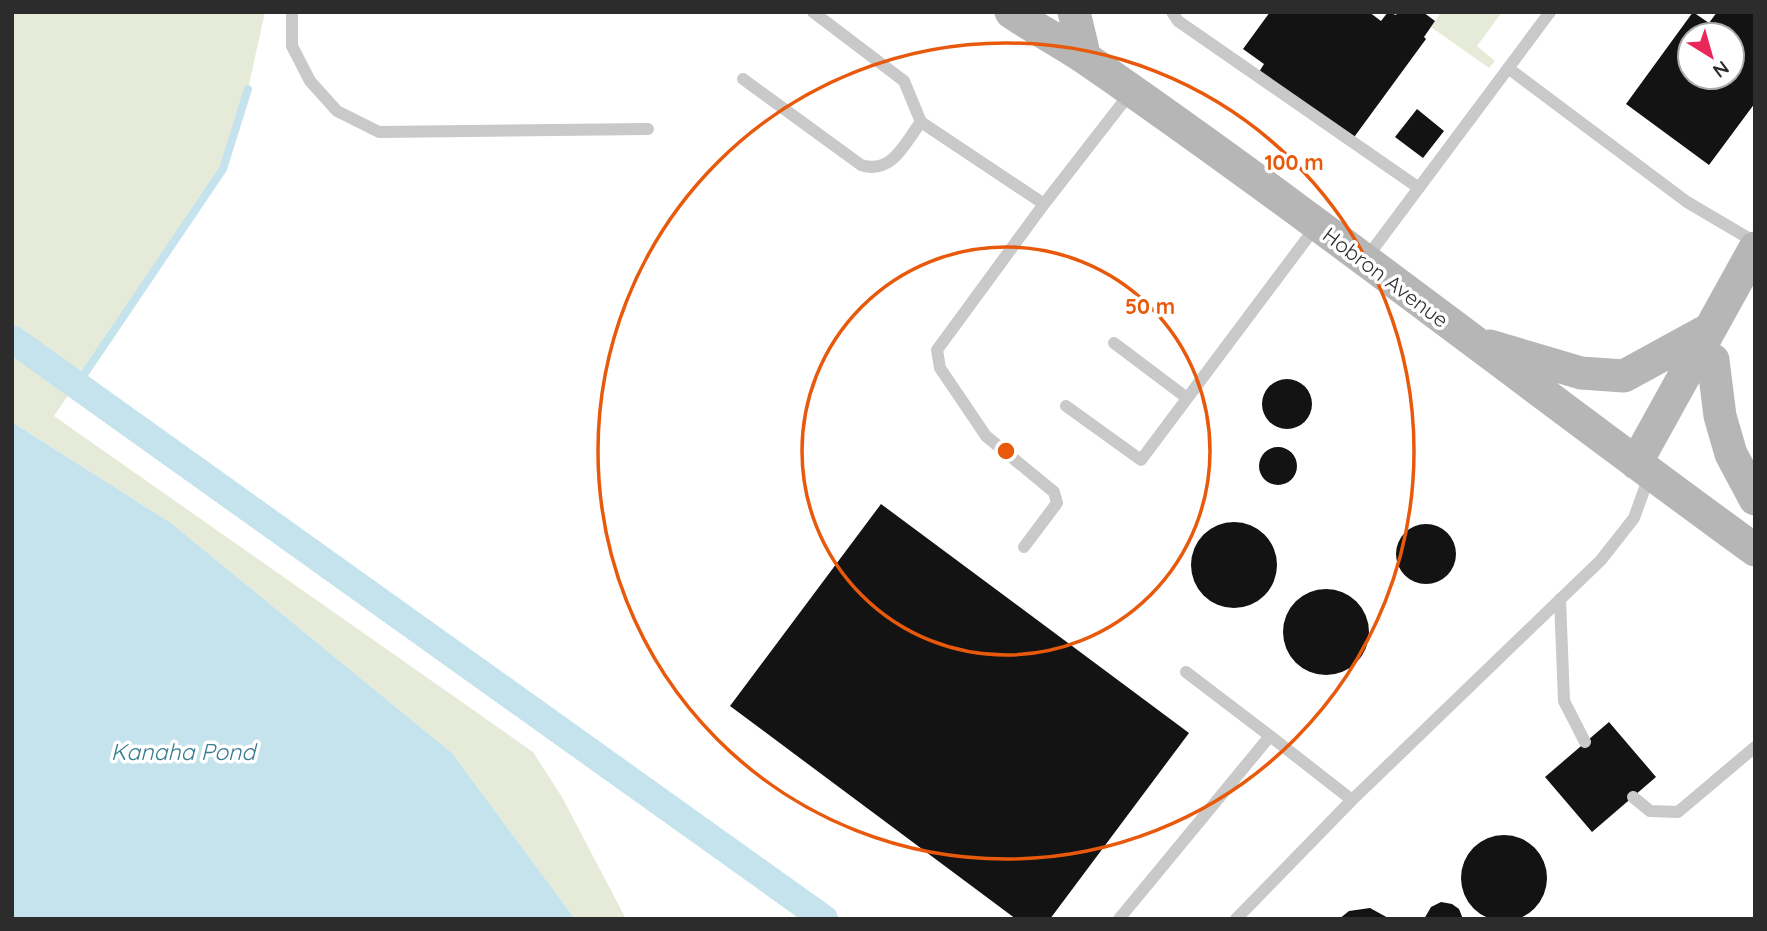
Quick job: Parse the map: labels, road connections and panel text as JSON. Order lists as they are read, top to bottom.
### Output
{
  "streets": {
    "street": ["Hobron Avenue"]
  },
  "water": ["Kanaha Pond"],
  "north": "bottom right",
  "rings": ["100 m", "50 m"]
}
